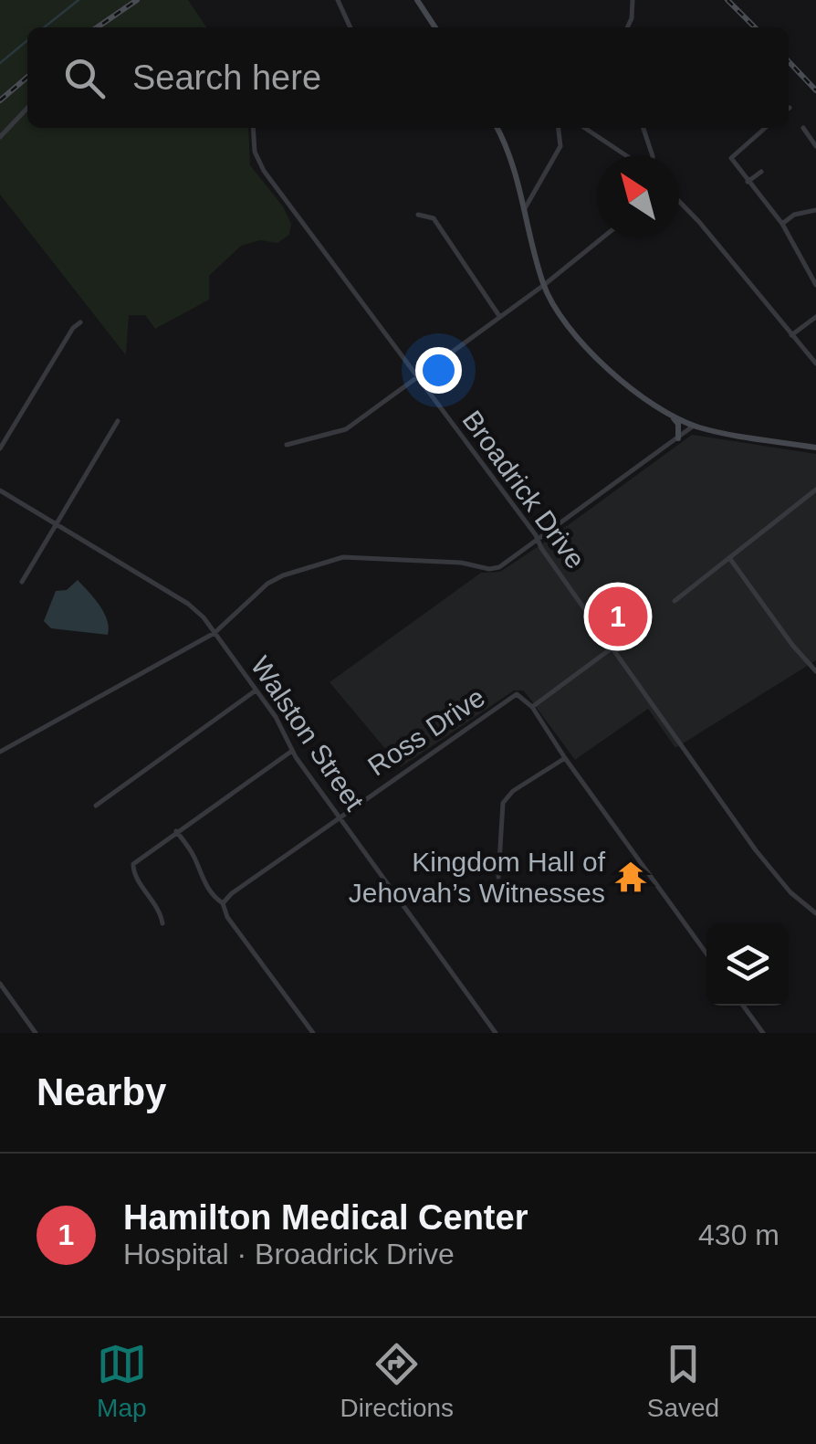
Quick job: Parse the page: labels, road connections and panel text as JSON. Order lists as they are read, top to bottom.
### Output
{
  "streets": {
    "street": ["Broadrick Drive", "Ross Drive", "Walston Street"]
  },
  "crossings": [
    ["Ross Drive", "Walston Street"]
  ],
  "places": {
    "temple": ["Kingdom Hall of Jehovah’s Witnesses"]
  },
  "north": "top left",
  "page": {
    "search": "Search here",
    "pins": "1",
    "heading": "Nearby",
    "list": [
      {
        "mark": "1",
        "name": "Hamilton Medical Center",
        "note": "Hospital · Broadrick Drive",
        "value": "430 m"
      }
    ],
    "nav": ["Map", "Directions", "Saved"]
  }
}
